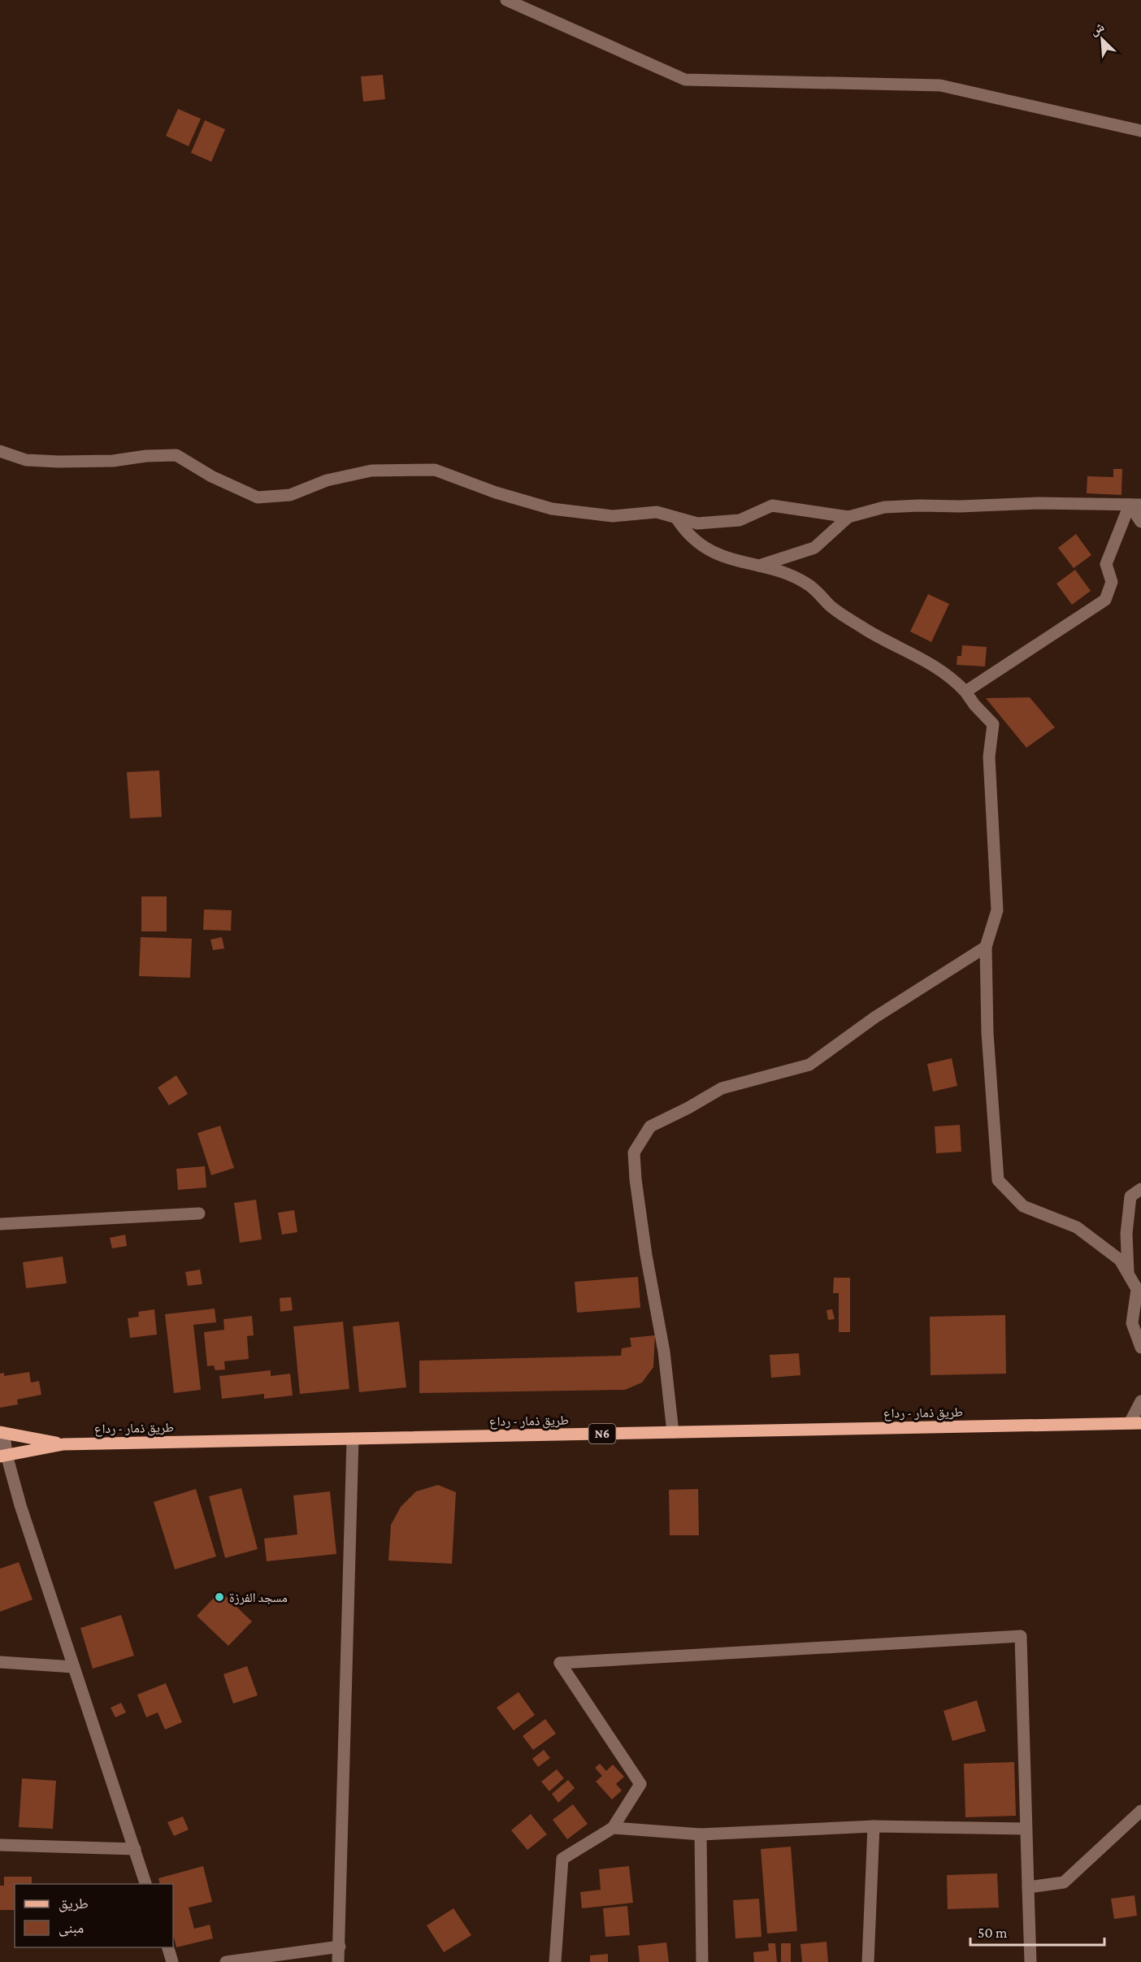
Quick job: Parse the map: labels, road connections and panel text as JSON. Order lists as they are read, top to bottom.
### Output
{
  "streets": {
    "main road": ["طريق ذمار - رداع", "N6"]
  },
  "crossings": [
    ["طريق ذمار - رداع", "N6"]
  ],
  "places": ["مسجد الفرزة"],
  "legend": ["طريق", "مبنى"],
  "scale_bar": "50 m",
  "north": "top left"
}
